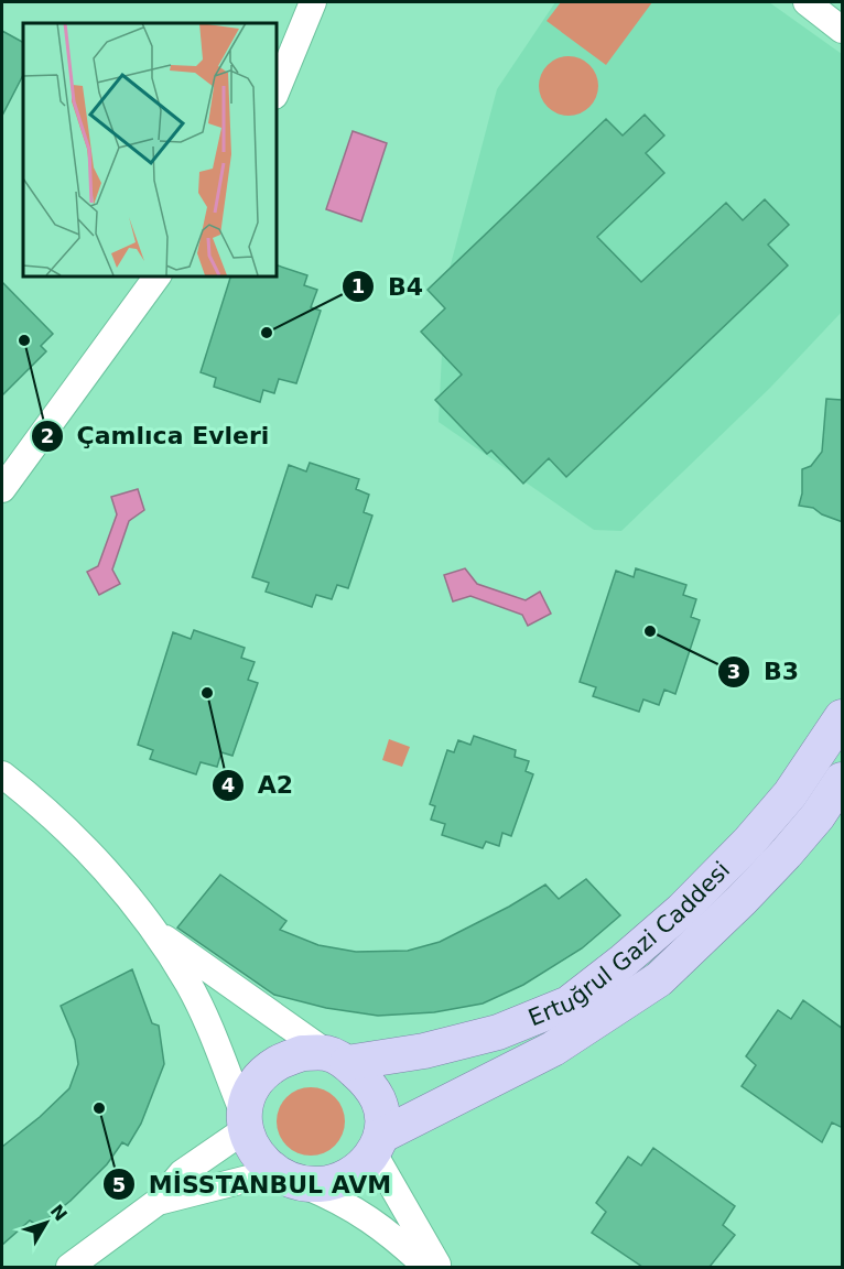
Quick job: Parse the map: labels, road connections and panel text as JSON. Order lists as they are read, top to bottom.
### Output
{
  "streets": {
    "main road": ["Ertuğrul Gazi Caddesi"]
  },
  "places": [
    "B4",
    "Çamlıca Evleri",
    "B3",
    "A2",
    "MİSSTANBUL AVM"
  ],
  "north": "top right"
}
